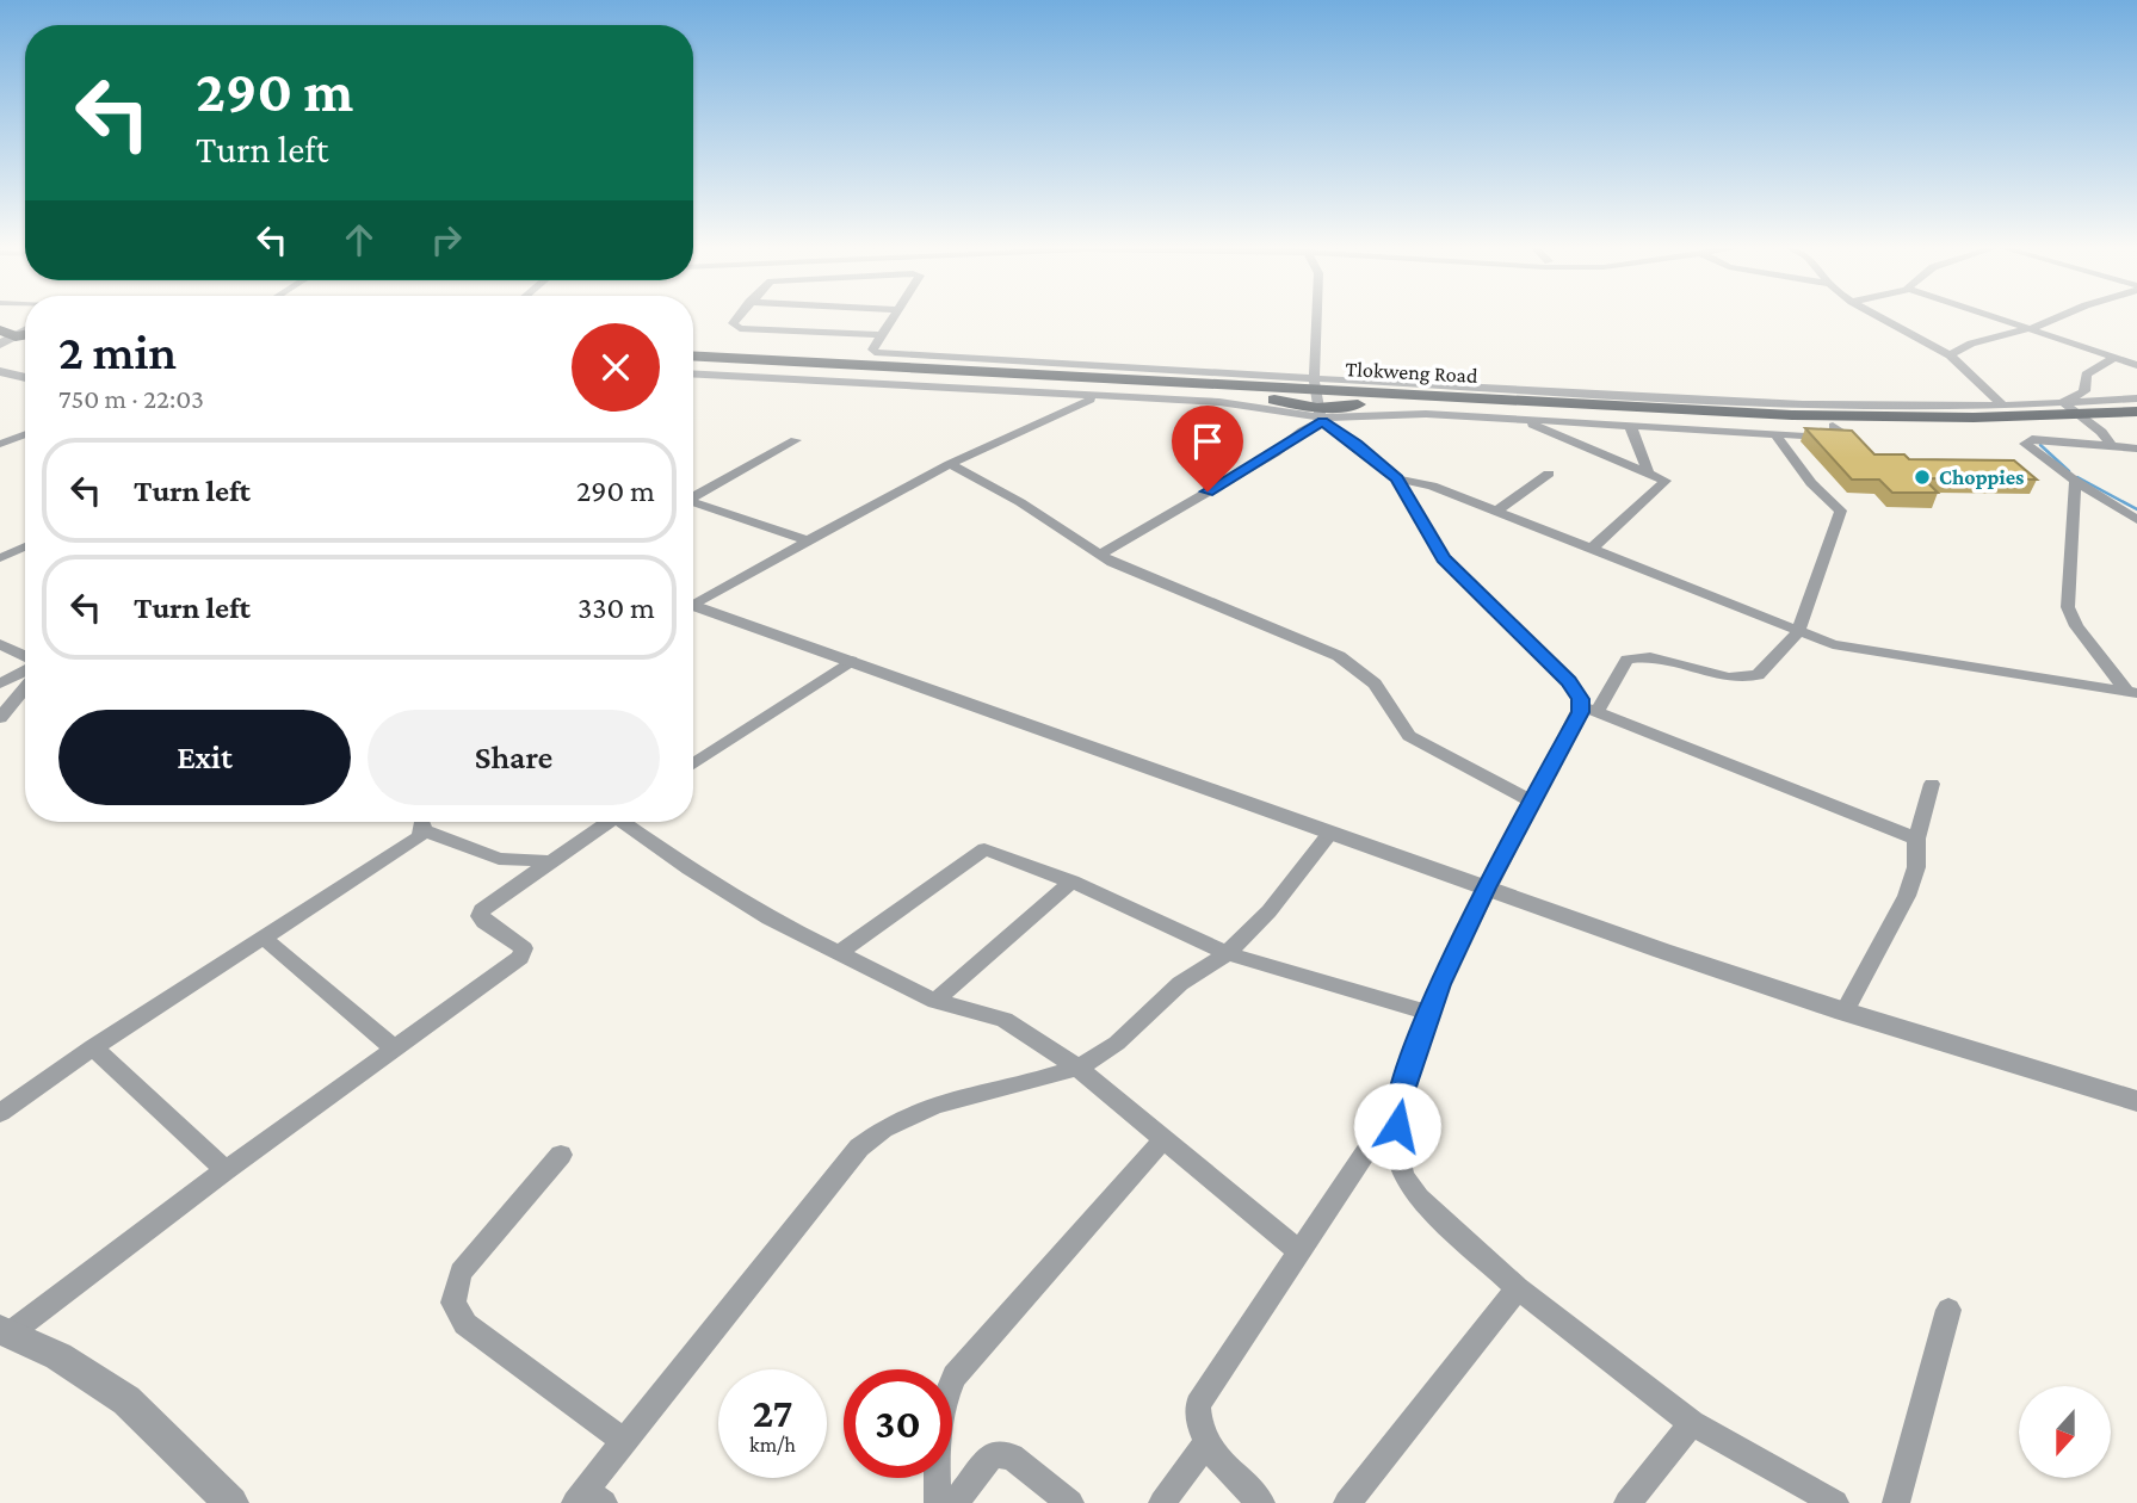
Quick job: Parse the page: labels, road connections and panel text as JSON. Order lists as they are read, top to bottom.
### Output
{
  "streets": {
    "main road": ["Tlokweng Road"]
  },
  "places": ["Choppies"],
  "north": "bottom",
  "page": {
    "turn": ["290 m", "Turn left"],
    "heading": ["2 min", "750 m · 22:03"],
    "list": [
      {
        "name": "Turn left",
        "value": "290 m"
      },
      {
        "name": "Turn left",
        "value": "330 m"
      }
    ],
    "buttons": ["Exit", "Share"],
    "speed": "27 km/h",
    "limit": "30"
  }
}
